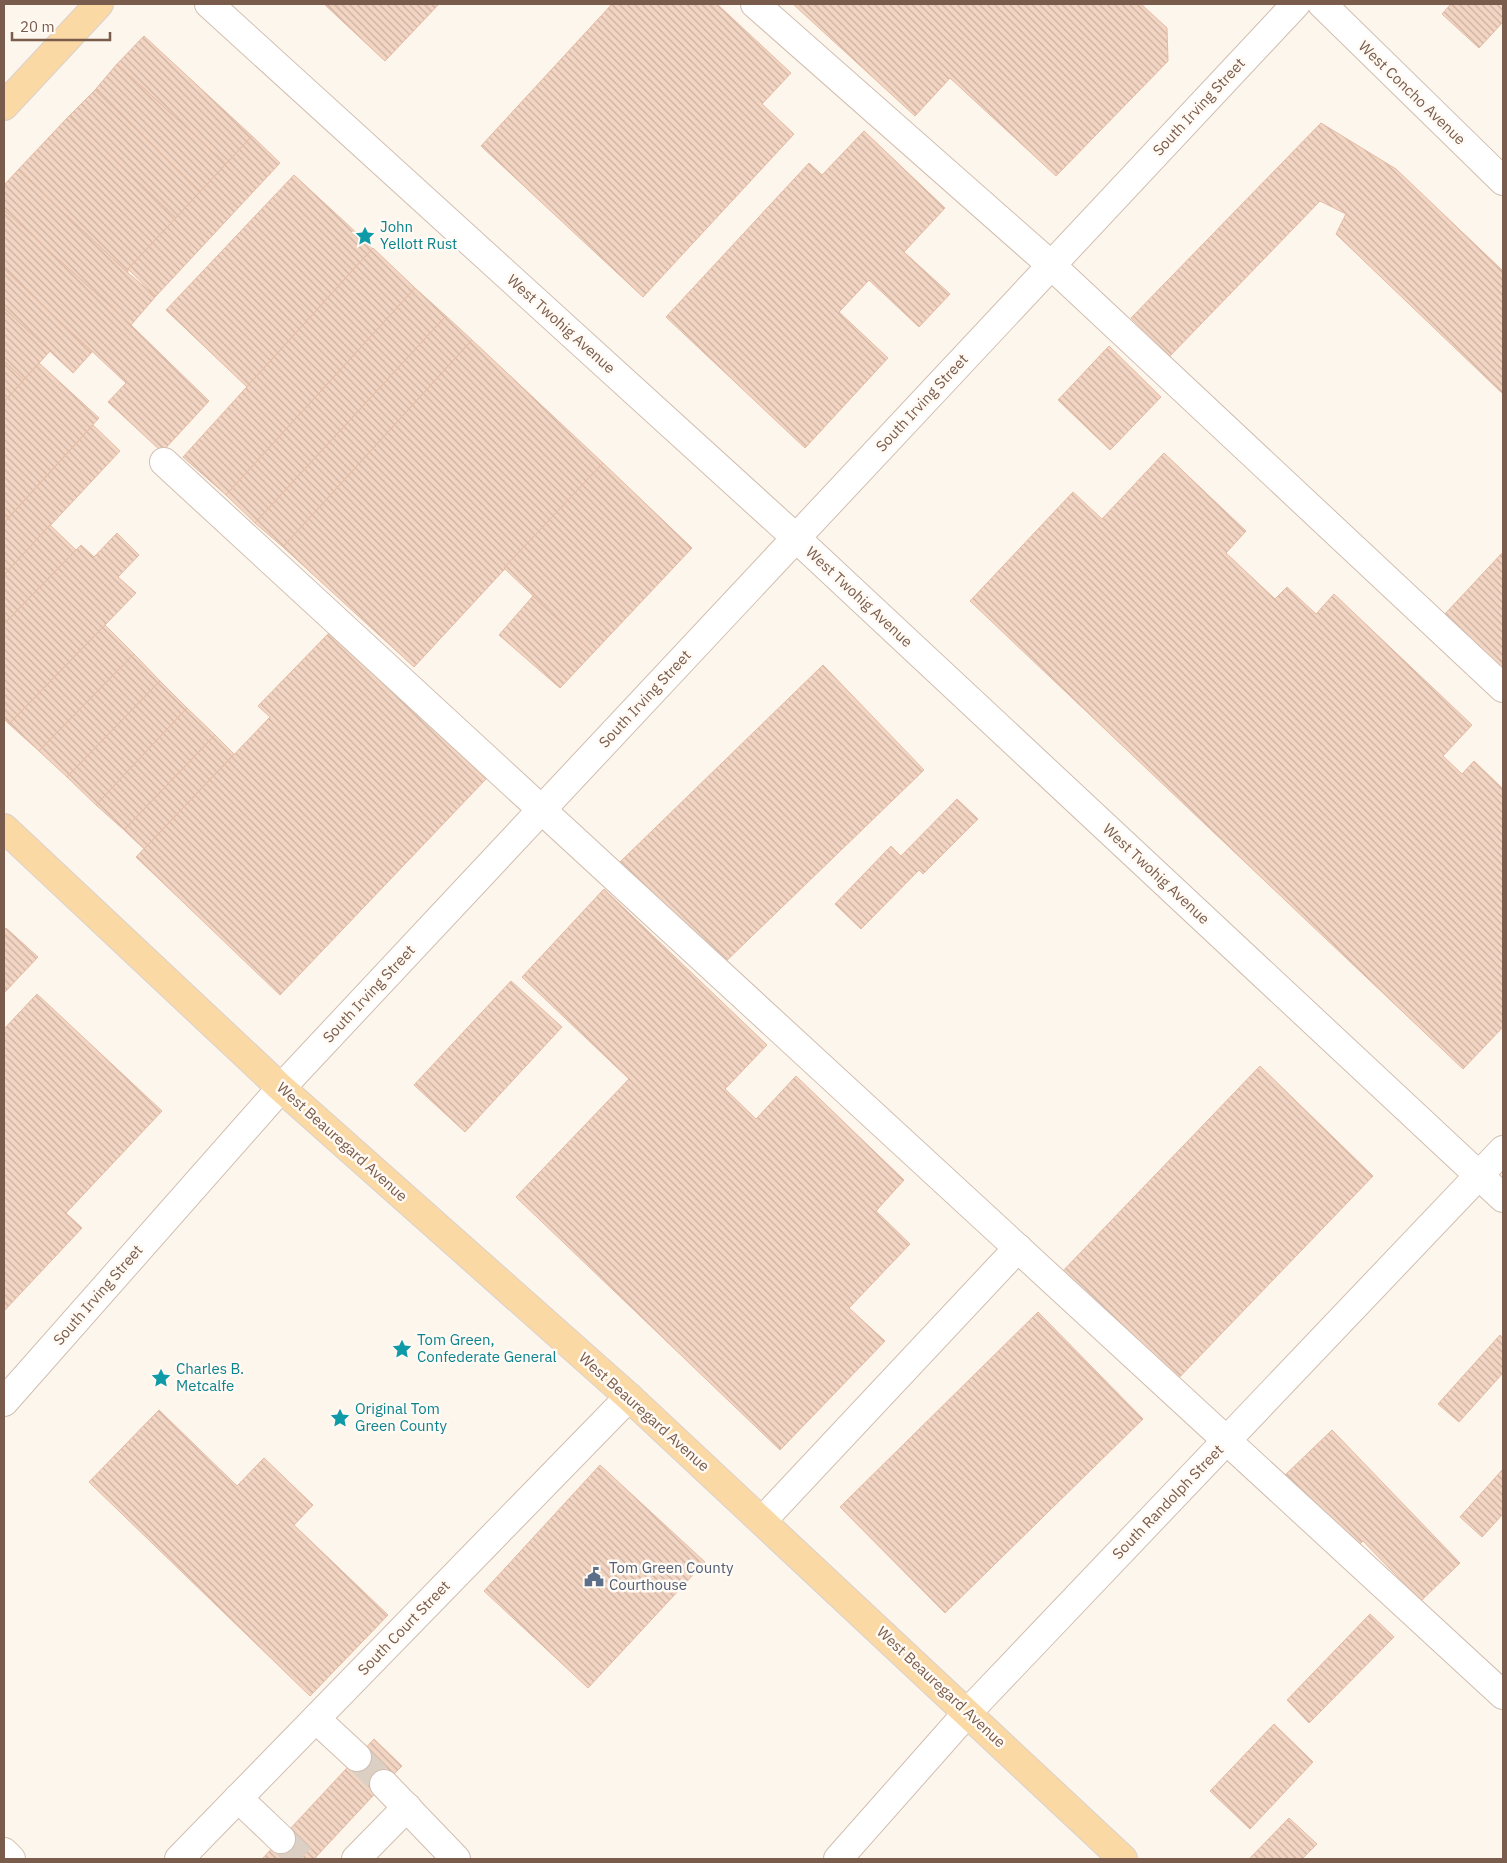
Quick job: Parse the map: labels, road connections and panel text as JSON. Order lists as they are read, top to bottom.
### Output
{
  "streets": {
    "main road": ["West Beauregard Avenue"],
    "street": [
      "West Concho Avenue",
      "South Irving Street",
      "West Twohig Avenue",
      "South Randolph Street",
      "South Court Street"
    ]
  },
  "crossings": [
    ["South Irving Street", "West Twohig Avenue"],
    ["South Irving Street", "West Beauregard Avenue"],
    ["West Twohig Avenue", "South Randolph Street"],
    ["West Beauregard Avenue", "South Randolph Street"],
    ["West Beauregard Avenue", "South Court Street"]
  ],
  "places": {
    "place": [
      "John Yellott Rust",
      "Tom Green, Confederate General",
      "Charles B. Metcalfe",
      "Original Tom Green County"
    ],
    "public building": ["Tom Green County Courthouse"]
  },
  "scale_bar": "20 m"
}
